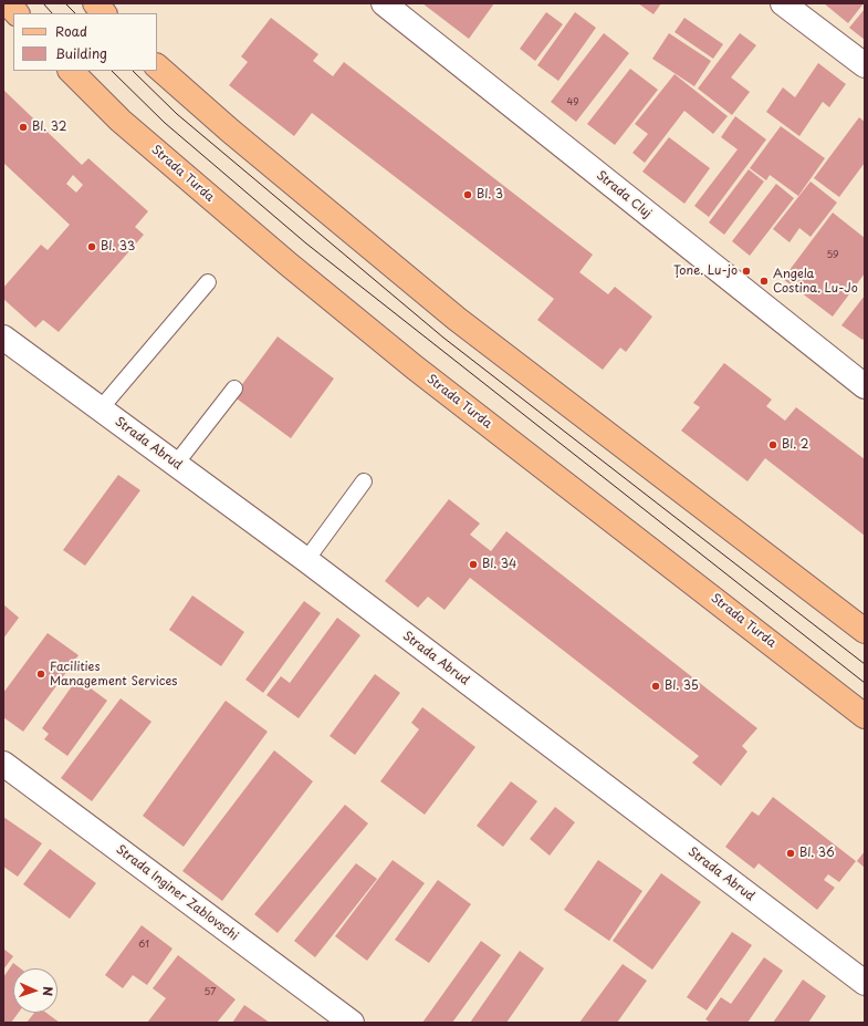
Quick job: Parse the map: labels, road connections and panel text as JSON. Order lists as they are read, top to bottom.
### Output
{
  "streets": {
    "main road": ["Strada Turda"],
    "street": ["Strada Cluj", "Strada Abrud", "Strada Inginer Zablovschi"]
  },
  "places": [
    "Bl. 32",
    "Bl. 3",
    "Bl. 33",
    "Țone. Lu-jo",
    "Angela Costina. Lu-Jo",
    "Bl. 2",
    "Bl. 34",
    "Facilities Management Services",
    "Bl. 35",
    "Bl. 36"
  ],
  "house_numbers": [
    "49",
    "59",
    "61",
    "57"
  ],
  "legend": ["Road", "Building"],
  "north": "right"
}
